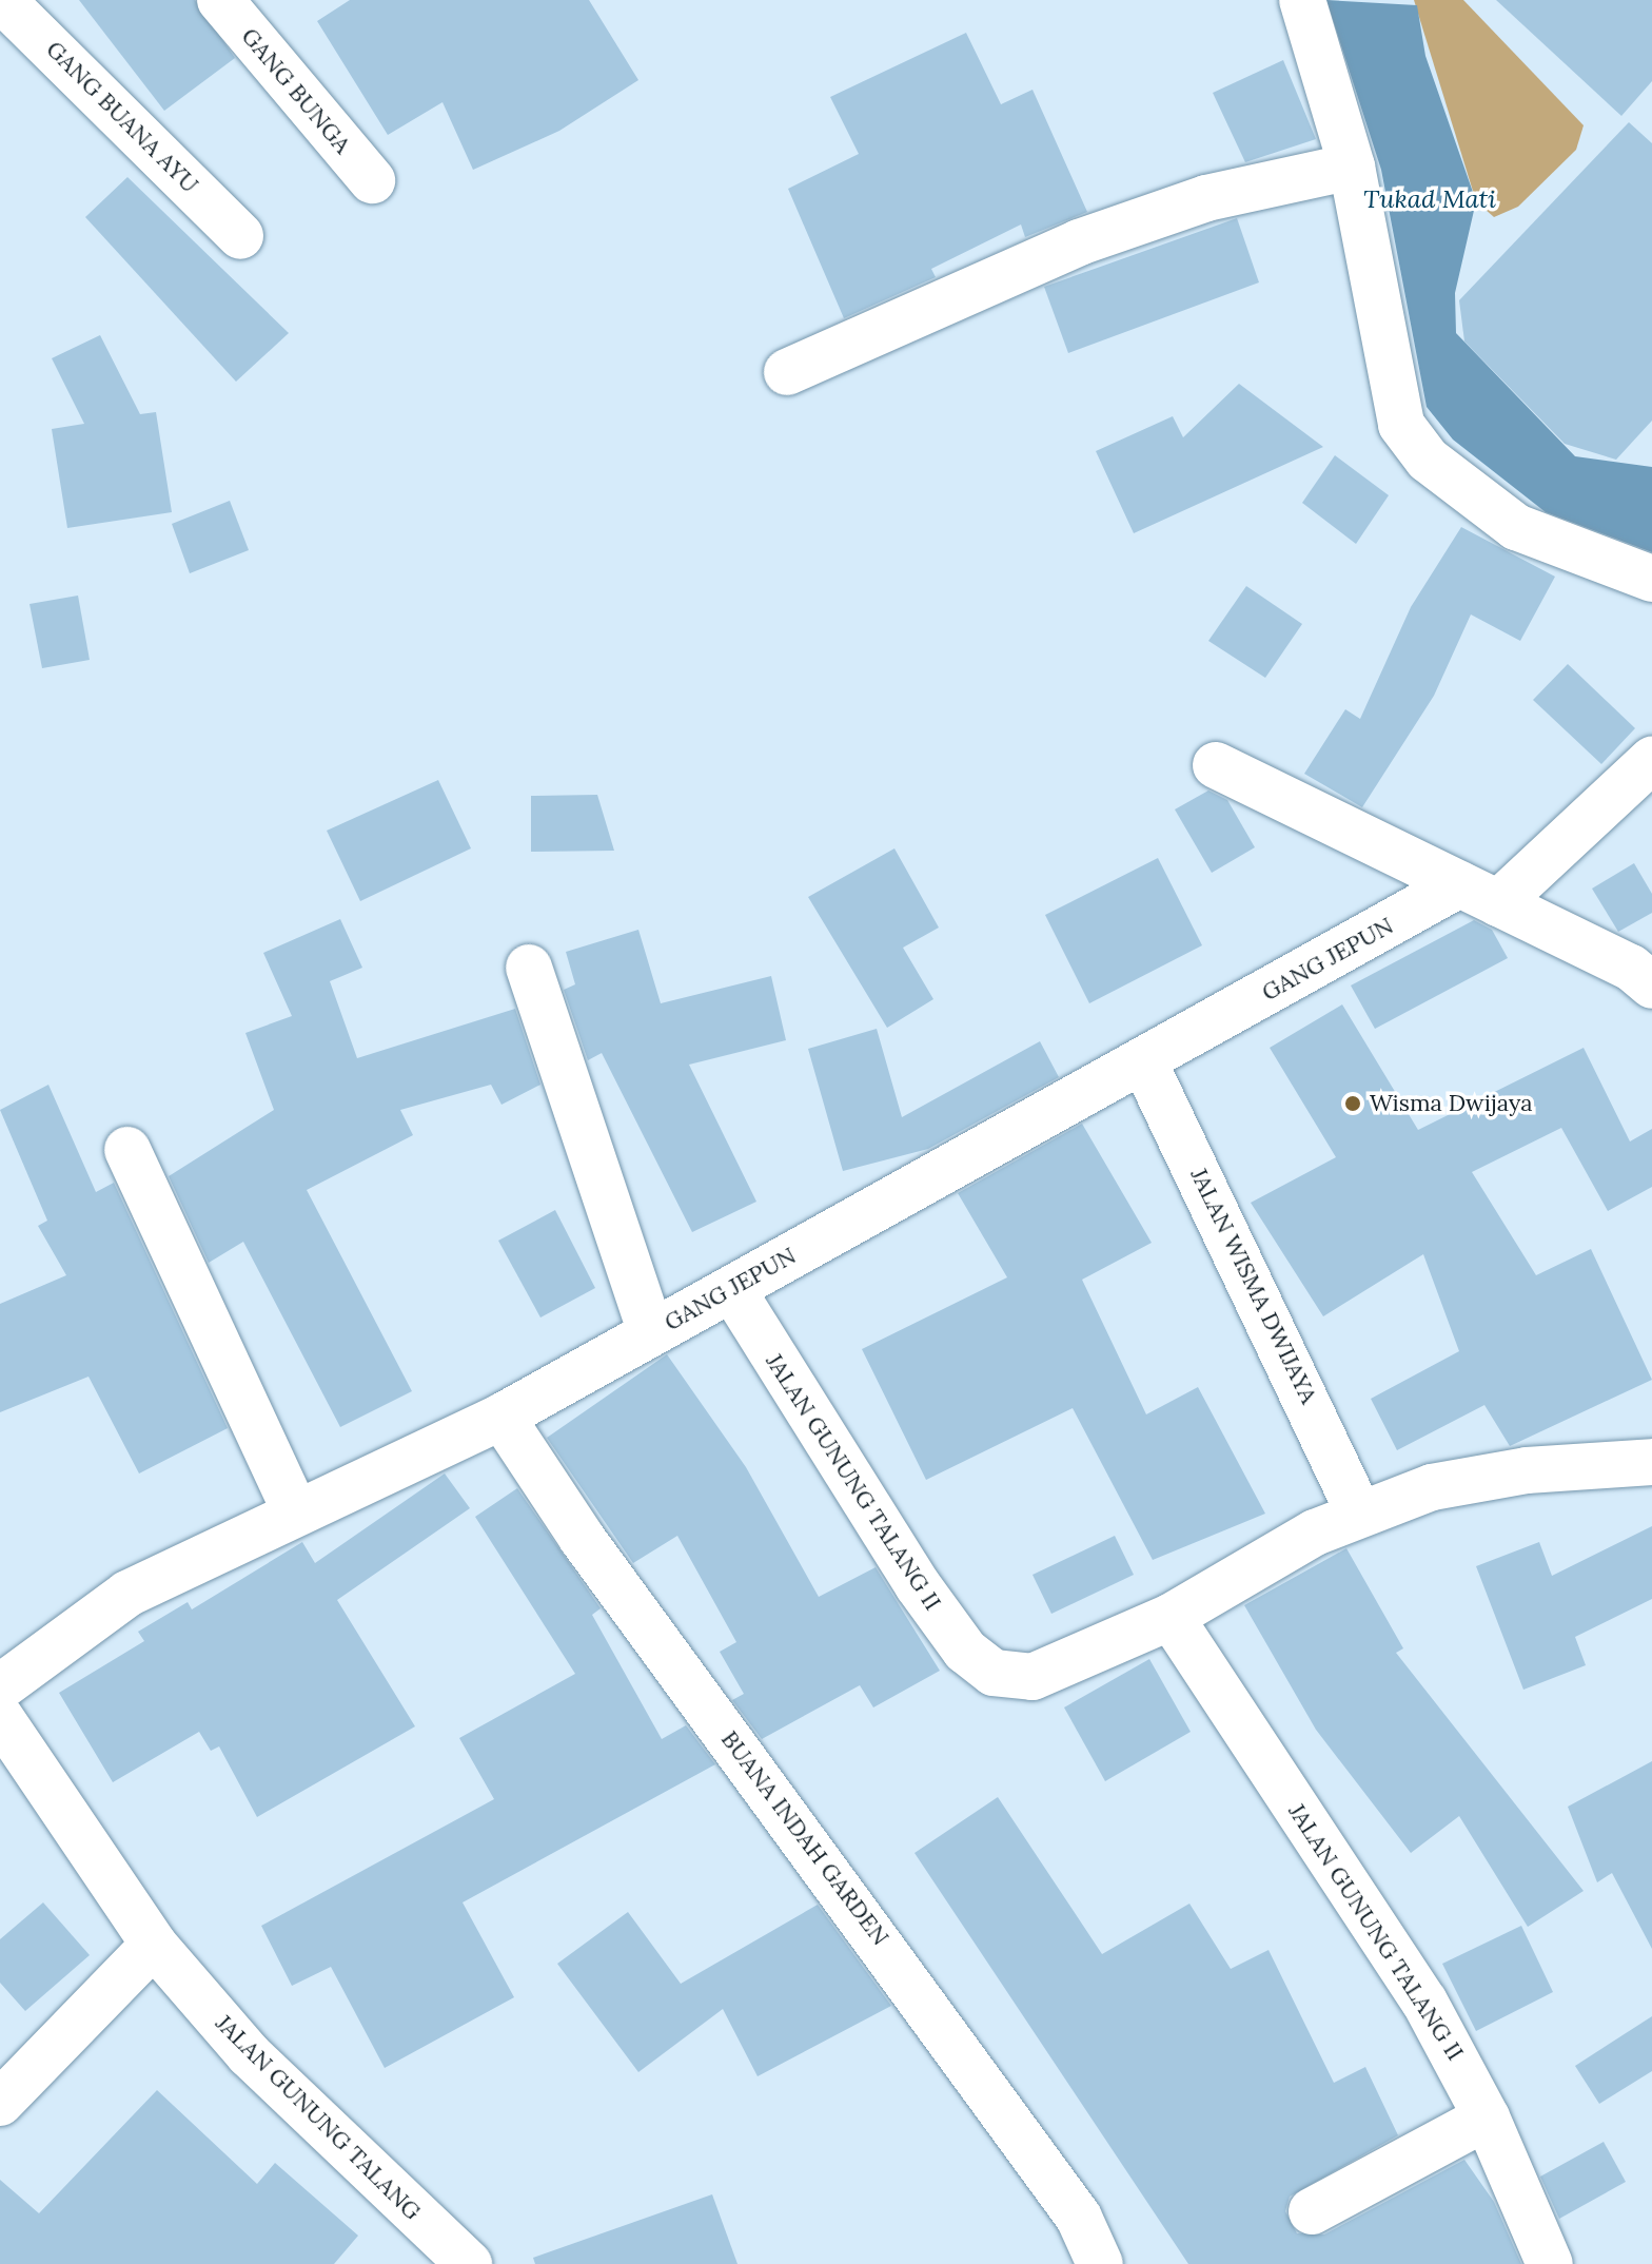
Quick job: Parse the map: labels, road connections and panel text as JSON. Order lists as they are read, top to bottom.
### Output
{
  "streets": {
    "street": [
      "GANG BUNGA",
      "GANG BUANA AYU",
      "GANG JEPUN",
      "JALAN WISMA DWIJAYA",
      "JALAN GUNUNG TALANG II",
      "BUANA INDAH GARDEN",
      "JALAN GUNUNG TALANG"
    ]
  },
  "crossings": [
    ["GANG JEPUN", "JALAN WISMA DWIJAYA"],
    ["GANG JEPUN", "JALAN GUNUNG TALANG II"],
    ["GANG JEPUN", "BUANA INDAH GARDEN"],
    ["JALAN WISMA DWIJAYA", "JALAN GUNUNG TALANG II"]
  ],
  "water": ["Tukad Mati"],
  "places": ["Wisma Dwijaya"]
}
